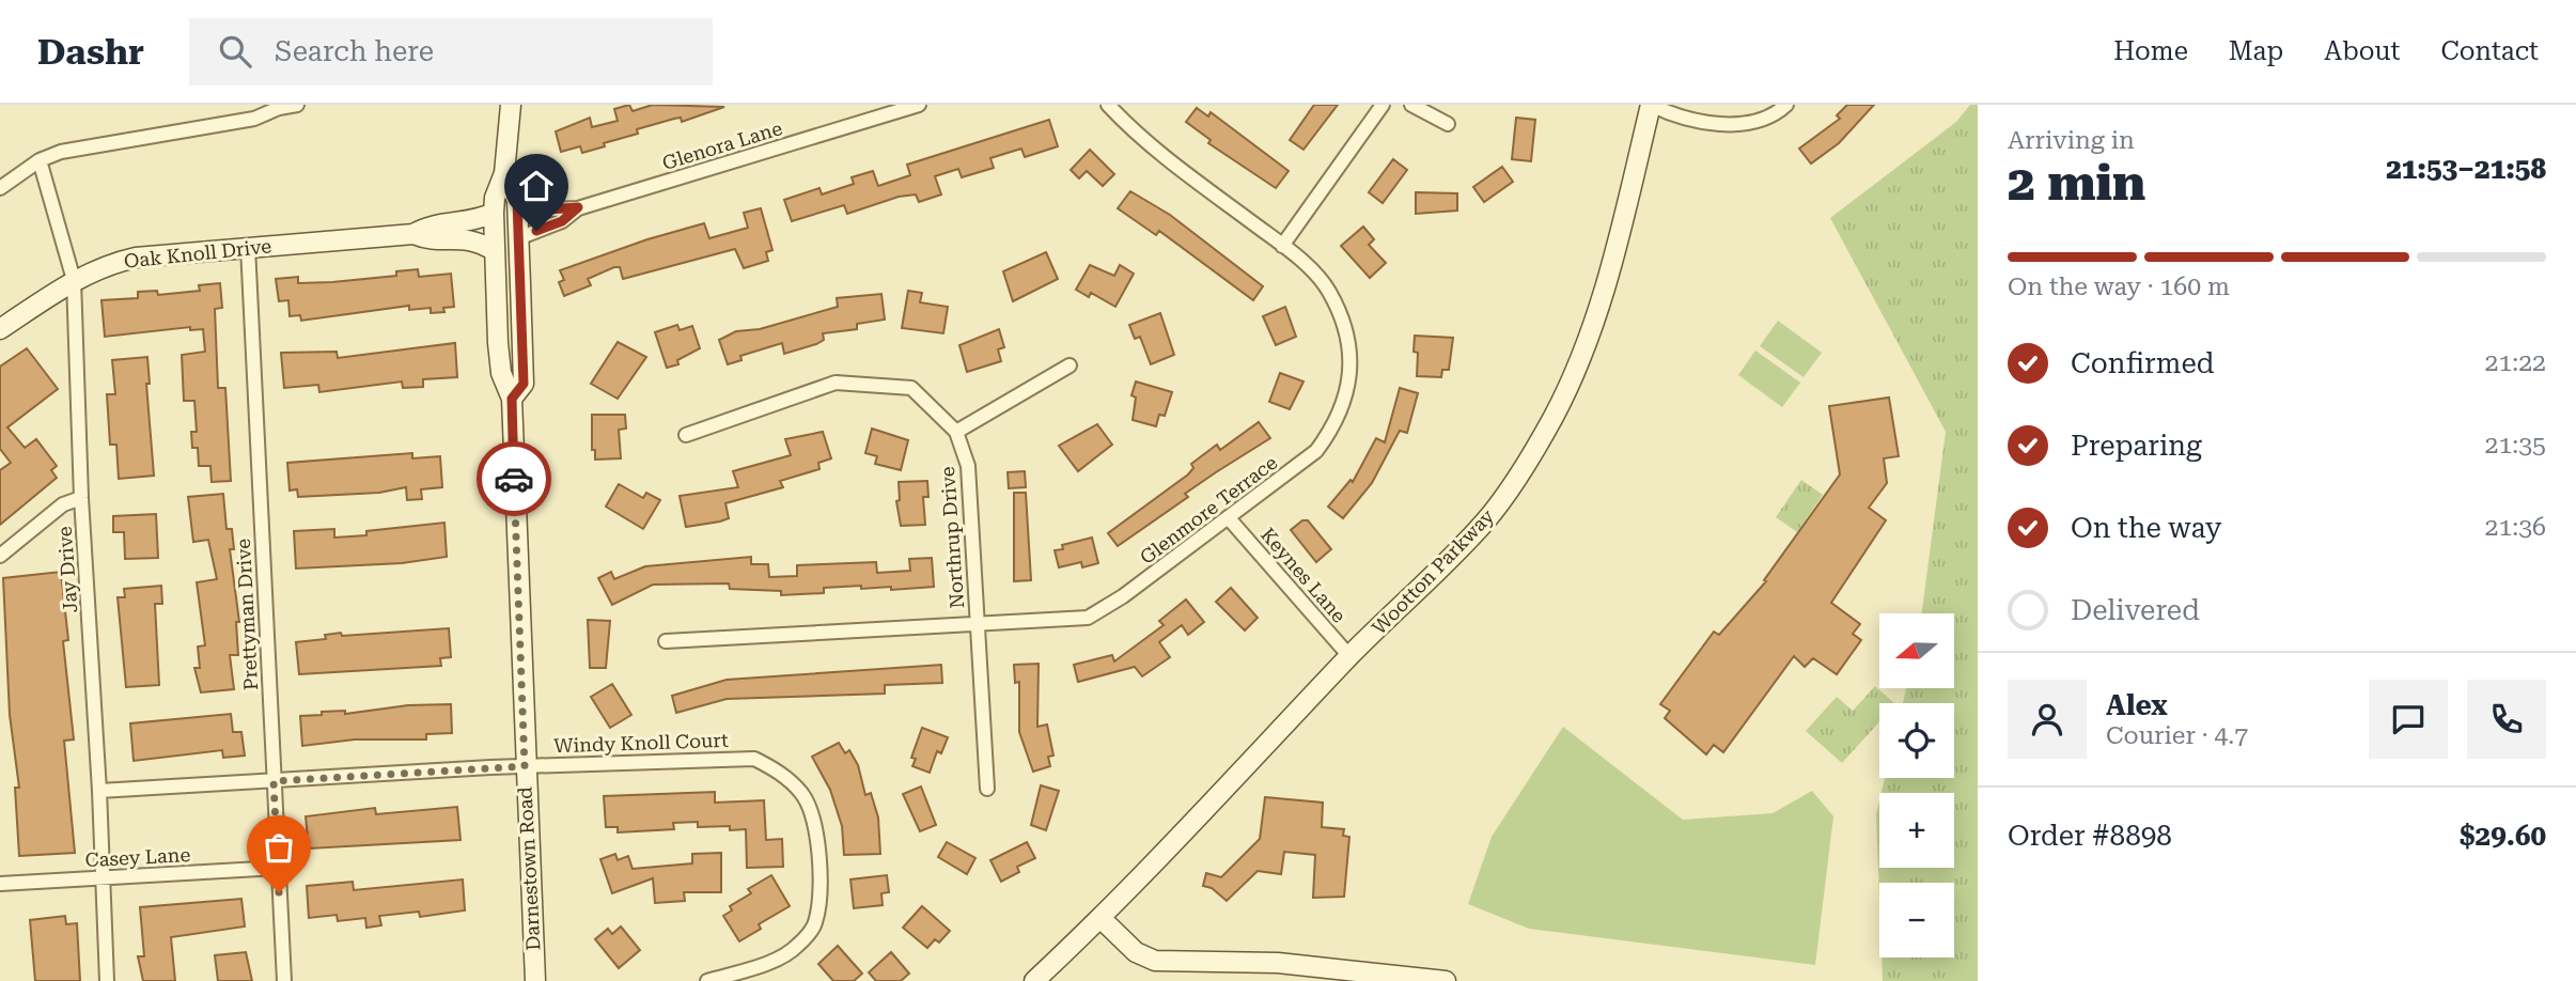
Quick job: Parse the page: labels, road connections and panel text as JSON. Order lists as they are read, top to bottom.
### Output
{
  "streets": {
    "main road": ["Oak Knoll Drive", "Wootton Parkway", "Darnestown Road"],
    "street": [
      "Glenora Lane",
      "Glenmore Terrace",
      "Northrup Drive",
      "Jay Drive",
      "Keynes Lane",
      "Prettyman Drive",
      "Windy Knoll Court",
      "Casey Lane"
    ]
  },
  "crossings": [
    ["Glenora Lane", "Darnestown Road"],
    ["Oak Knoll Drive", "Jay Drive"],
    ["Oak Knoll Drive", "Prettyman Drive"],
    ["Oak Knoll Drive", "Darnestown Road"],
    ["Glenmore Terrace", "Northrup Drive"],
    ["Glenmore Terrace", "Keynes Lane"],
    ["Jay Drive", "Windy Knoll Court"],
    ["Jay Drive", "Casey Lane"],
    ["Wootton Parkway", "Keynes Lane"],
    ["Prettyman Drive", "Windy Knoll Court"],
    ["Prettyman Drive", "Casey Lane"],
    ["Windy Knoll Court", "Darnestown Road"]
  ],
  "north": "left",
  "page": {
    "header": "Dashr",
    "search": "Search here",
    "nav": [
      "Home",
      "Map",
      "About",
      "Contact"
    ],
    "heading": ["2 min", "Arriving in", "21:53–21:58"],
    "panel": [
      "Alex",
      "Courier · 4.7",
      "Order #8898",
      "$29.60"
    ],
    "bar": "On the way · 160 m",
    "list": [
      ["Confirmed", "21:22"],
      ["Preparing", "21:35"],
      ["On the way", "21:36"],
      "Delivered"
    ],
    "map_buttons": ["+", "−"]
  }
}
